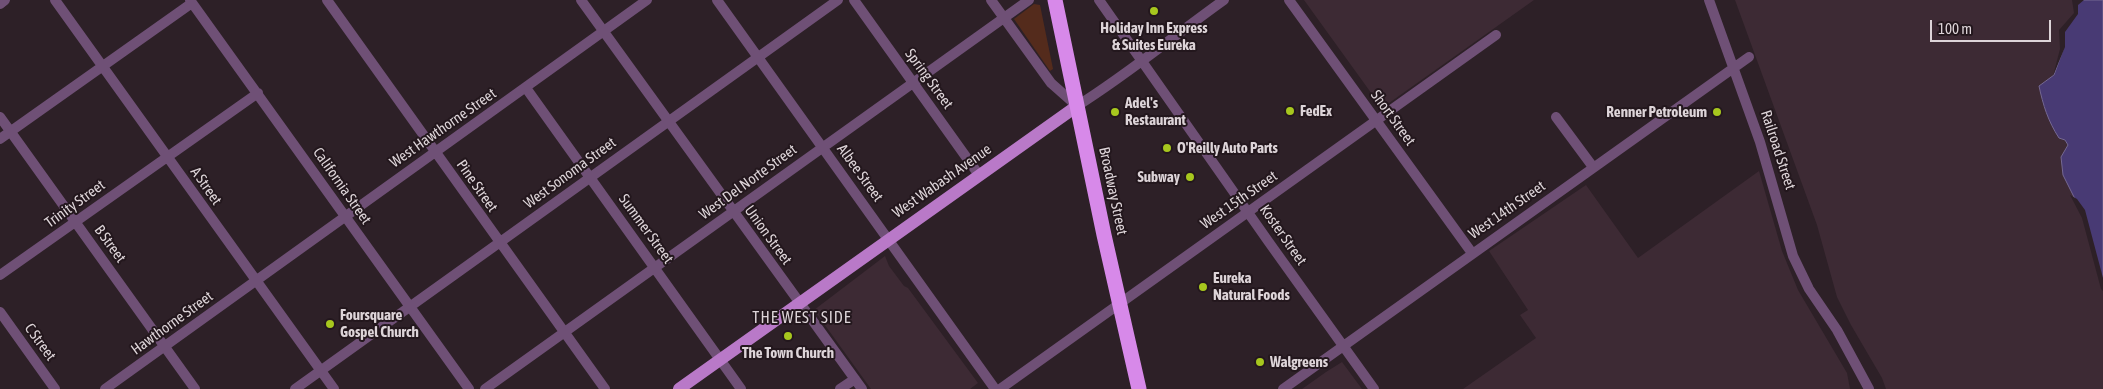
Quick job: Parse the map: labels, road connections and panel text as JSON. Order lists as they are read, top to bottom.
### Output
{
  "streets": {
    "highway": ["Broadway Street"],
    "main road": ["West Wabash Avenue"],
    "street": [
      "Spring Street",
      "Short Street",
      "West Hawthorne Street",
      "Railroad Street",
      "West Sonoma Street",
      "Albee Street",
      "West Del Norte Street",
      "A Street",
      "California Street",
      "Pine Street",
      "West 15th Street",
      "Trinity Street",
      "West 14th Street",
      "Summer Street",
      "Union Street",
      "Koster Street",
      "B Street",
      "Hawthorne Street",
      "C Street"
    ]
  },
  "crossings": [
    ["Spring Street", "West Wabash Avenue"],
    ["Spring Street", "West Del Norte Street"],
    ["Short Street", "West 15th Street"],
    ["Short Street", "West 14th Street"],
    ["West Hawthorne Street", "A Street"],
    ["West Hawthorne Street", "California Street"],
    ["West Hawthorne Street", "Pine Street"],
    ["West Hawthorne Street", "Summer Street"],
    ["West Hawthorne Street", "Union Street"],
    ["West Hawthorne Street", "Hawthorne Street"],
    ["Railroad Street", "West 14th Street"],
    ["West Sonoma Street", "Albee Street"],
    ["West Sonoma Street", "A Street"],
    ["West Sonoma Street", "California Street"],
    ["West Sonoma Street", "Pine Street"],
    ["West Sonoma Street", "Summer Street"],
    ["West Sonoma Street", "Union Street"],
    ["Albee Street", "West Wabash Avenue"],
    ["Albee Street", "West Del Norte Street"],
    ["West Wabash Avenue", "Broadway Street"],
    ["West Wabash Avenue", "Summer Street"],
    ["West Wabash Avenue", "Union Street"],
    ["West Wabash Avenue", "Koster Street"],
    ["West Del Norte Street", "Pine Street"],
    ["West Del Norte Street", "Summer Street"],
    ["West Del Norte Street", "Union Street"],
    ["A Street", "Trinity Street"],
    ["A Street", "Hawthorne Street"],
    ["California Street", "Trinity Street"],
    ["Broadway Street", "West 15th Street"],
    ["West 15th Street", "Koster Street"],
    ["Trinity Street", "B Street"],
    ["West 14th Street", "Koster Street"],
    ["B Street", "Hawthorne Street"]
  ],
  "districts": ["THE WEST SIDE"],
  "places": [
    "Holiday Inn Express & Suites Eureka",
    "FedEx",
    "Adel's Restaurant",
    "Renner Petroleum",
    "O'Reilly Auto Parts",
    "Subway",
    "Eureka Natural Foods",
    "Foursquare Gospel Church",
    "The Town Church",
    "Walgreens"
  ],
  "scale_bar": "100 m"
}
